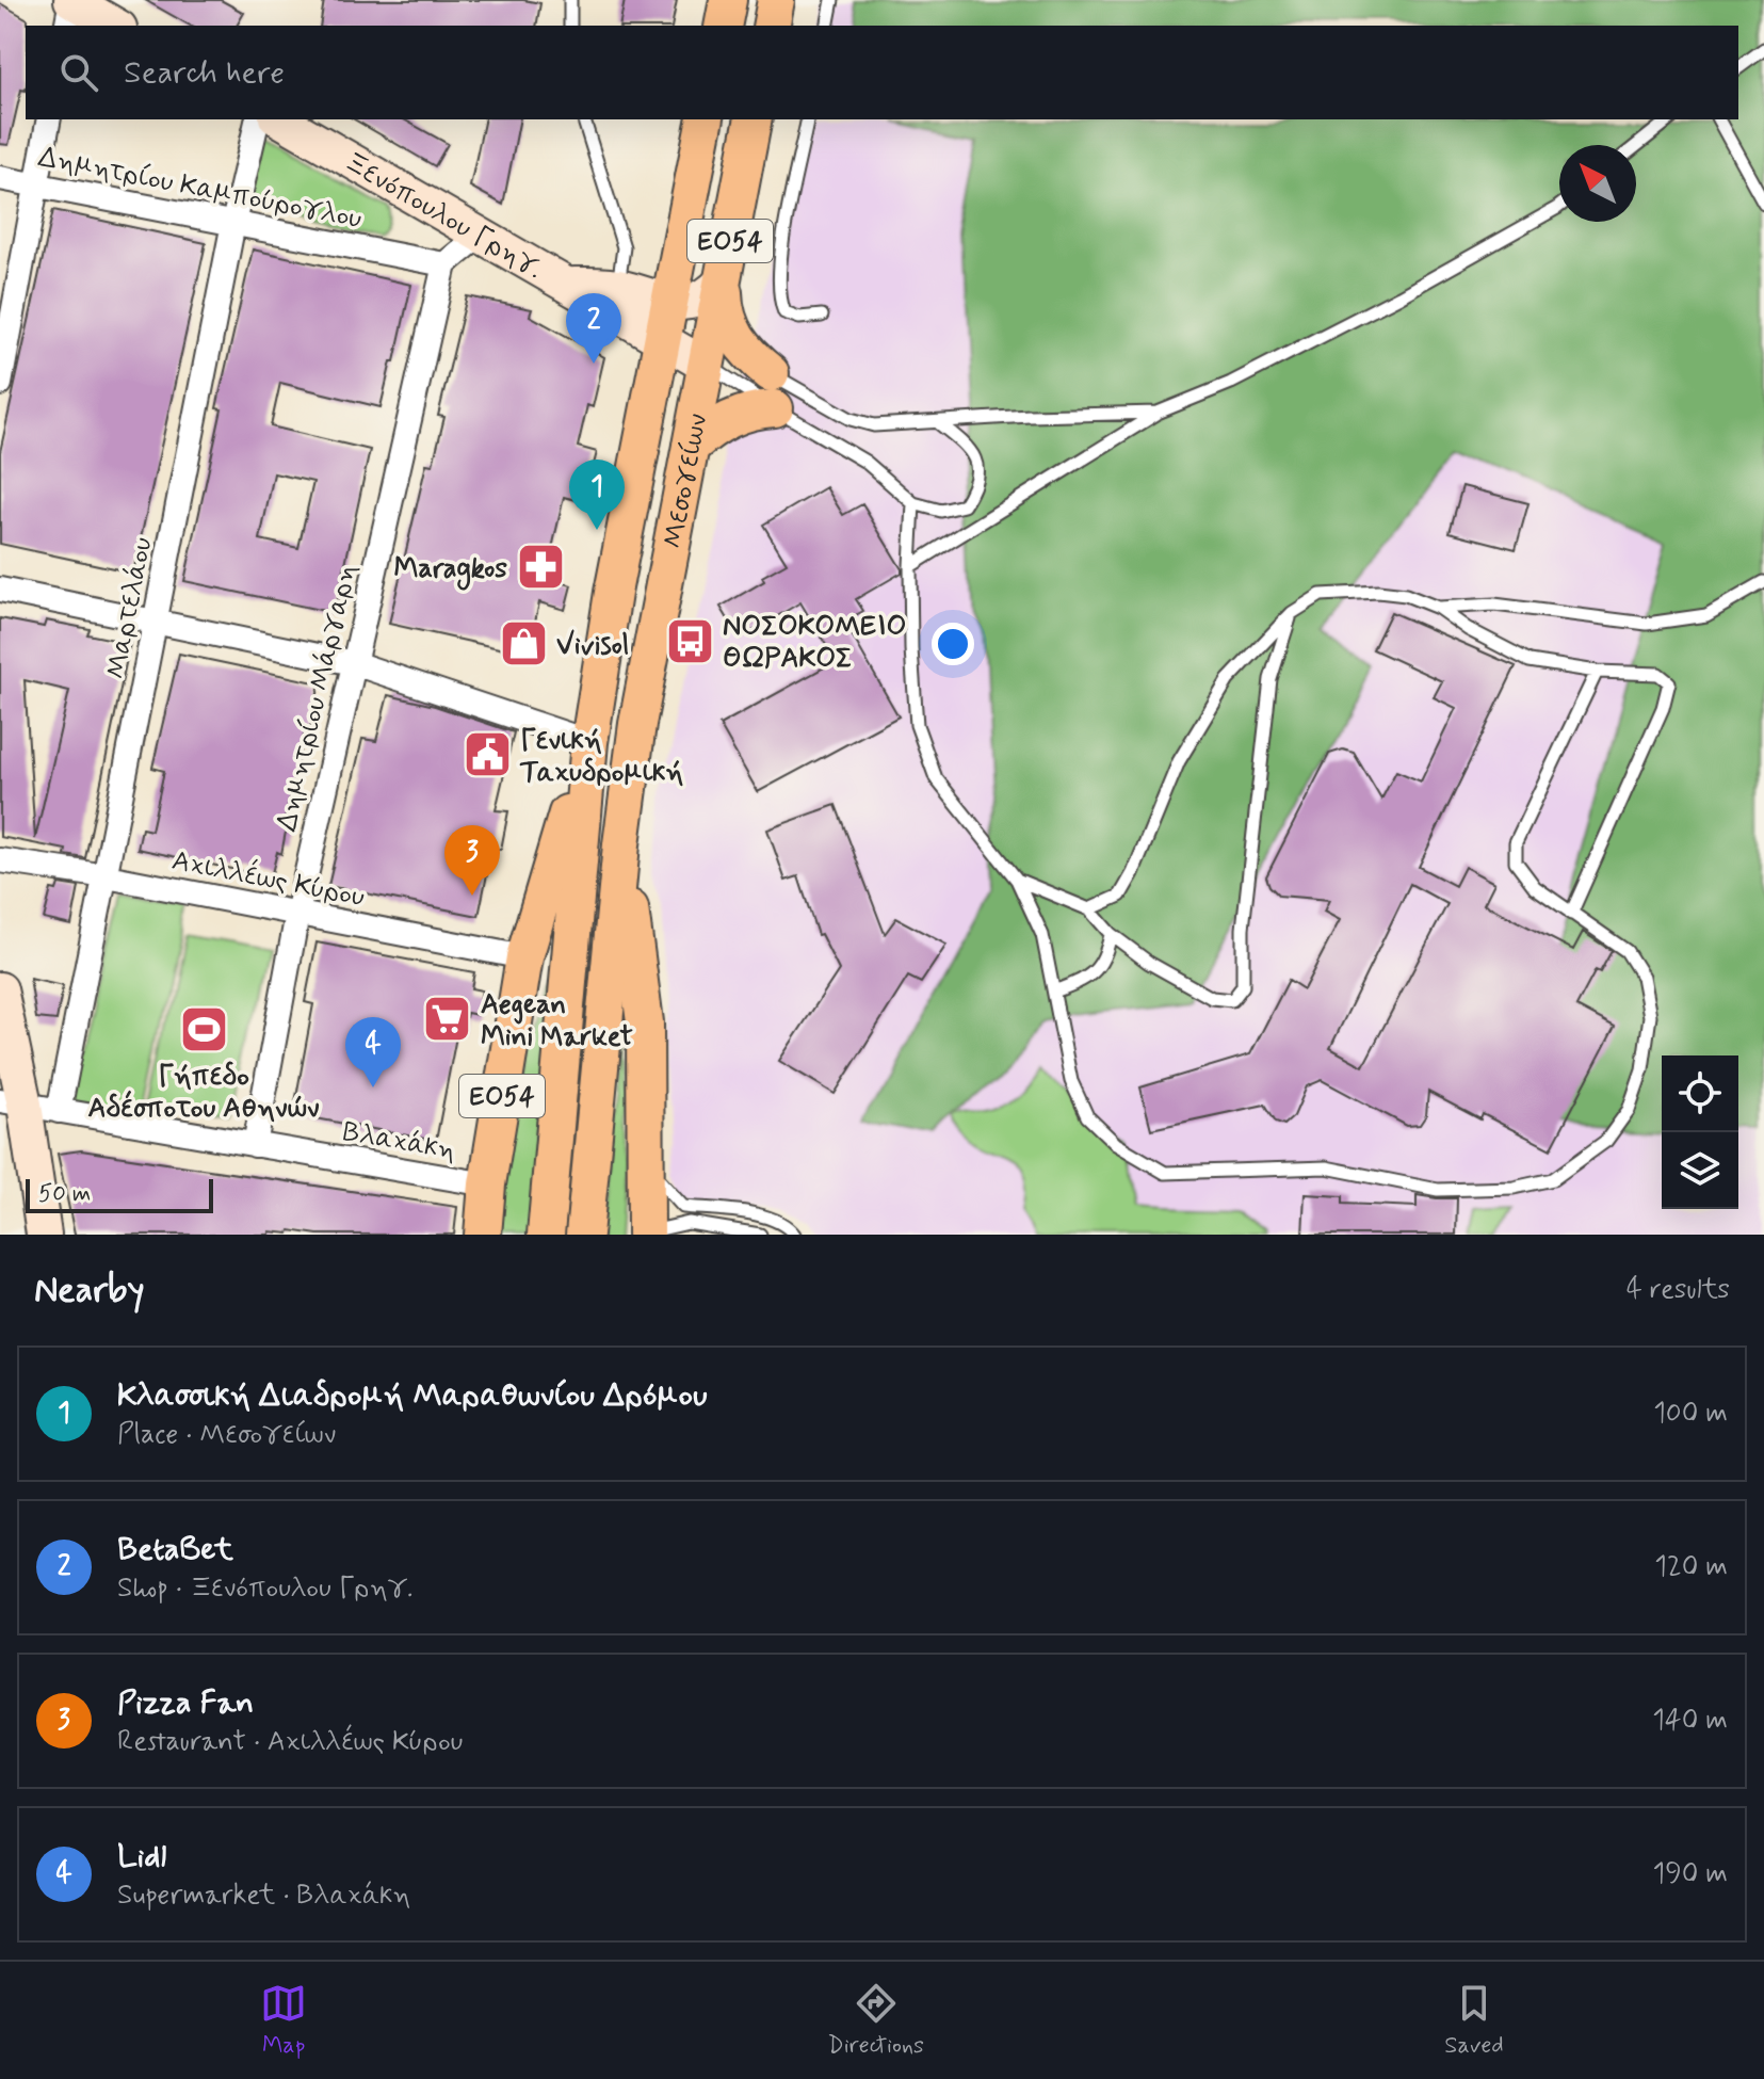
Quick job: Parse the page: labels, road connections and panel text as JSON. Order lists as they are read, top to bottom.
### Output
{
  "streets": {
    "main road": ["ΕΟ54", "Μεσογείων"],
    "street": [
      "Δημητρίου Καμπούρογλου",
      "Ξενόπουλου Γρηγ.",
      "Μαρτελάου",
      "Δημητρίου Μάργαρη",
      "Αχιλλέως Κύρου",
      "Βλαχάκη"
    ]
  },
  "crossings": [
    ["Δημητρίου Καμπούρογλου", "Μαρτελάου"],
    ["Δημητρίου Καμπούρογλου", "Δημητρίου Μάργαρη"],
    ["Ξενόπουλου Γρηγ.", "Μεσογείων"],
    ["Μεσογείων", "Αχιλλέως Κύρου"],
    ["Μεσογείων", "Βλαχάκη"],
    ["Μαρτελάου", "Αχιλλέως Κύρου"],
    ["Μαρτελάου", "Βλαχάκη"],
    ["Δημητρίου Μάργαρη", "Αχιλλέως Κύρου"],
    ["Δημητρίου Μάργαρη", "Βλαχάκη"]
  ],
  "places": {
    "pharmacy": ["Maragkos"],
    "bus stop": ["ΝΟΣΟΚΟΜΕΙΟ ΘΩΡΑΚΟΣ"],
    "shop": ["Vivisol"],
    "public building": ["Γενική Ταχυδρομική"],
    "supermarket": ["Aegean Mini Market"],
    "sports": ["Γήπεδο Αδέσποτου Αθηνών"]
  },
  "scale_bar": "50 m",
  "north": "top left",
  "page": {
    "search": "Search here",
    "pins": [
      "2",
      "1",
      "3",
      "4"
    ],
    "scale": "50 m",
    "heading": ["Nearby", "4 results"],
    "list": [
      {
        "mark": "1",
        "name": "Κλασσική Διαδρομή Μαραθωνίου Δρόμου",
        "note": "Place · Μεσογείων",
        "value": "100 m"
      },
      {
        "mark": "2",
        "name": "BetaBet",
        "note": "Shop · Ξενόπουλου Γρηγ.",
        "value": "120 m"
      },
      {
        "mark": "3",
        "name": "Pizza Fan",
        "note": "Restaurant · Αχιλλέως Κύρου",
        "value": "140 m"
      },
      {
        "mark": "4",
        "name": "Lidl",
        "note": "Supermarket · Βλαχάκη",
        "value": "190 m"
      }
    ],
    "nav": ["Map", "Directions", "Saved"]
  }
}
